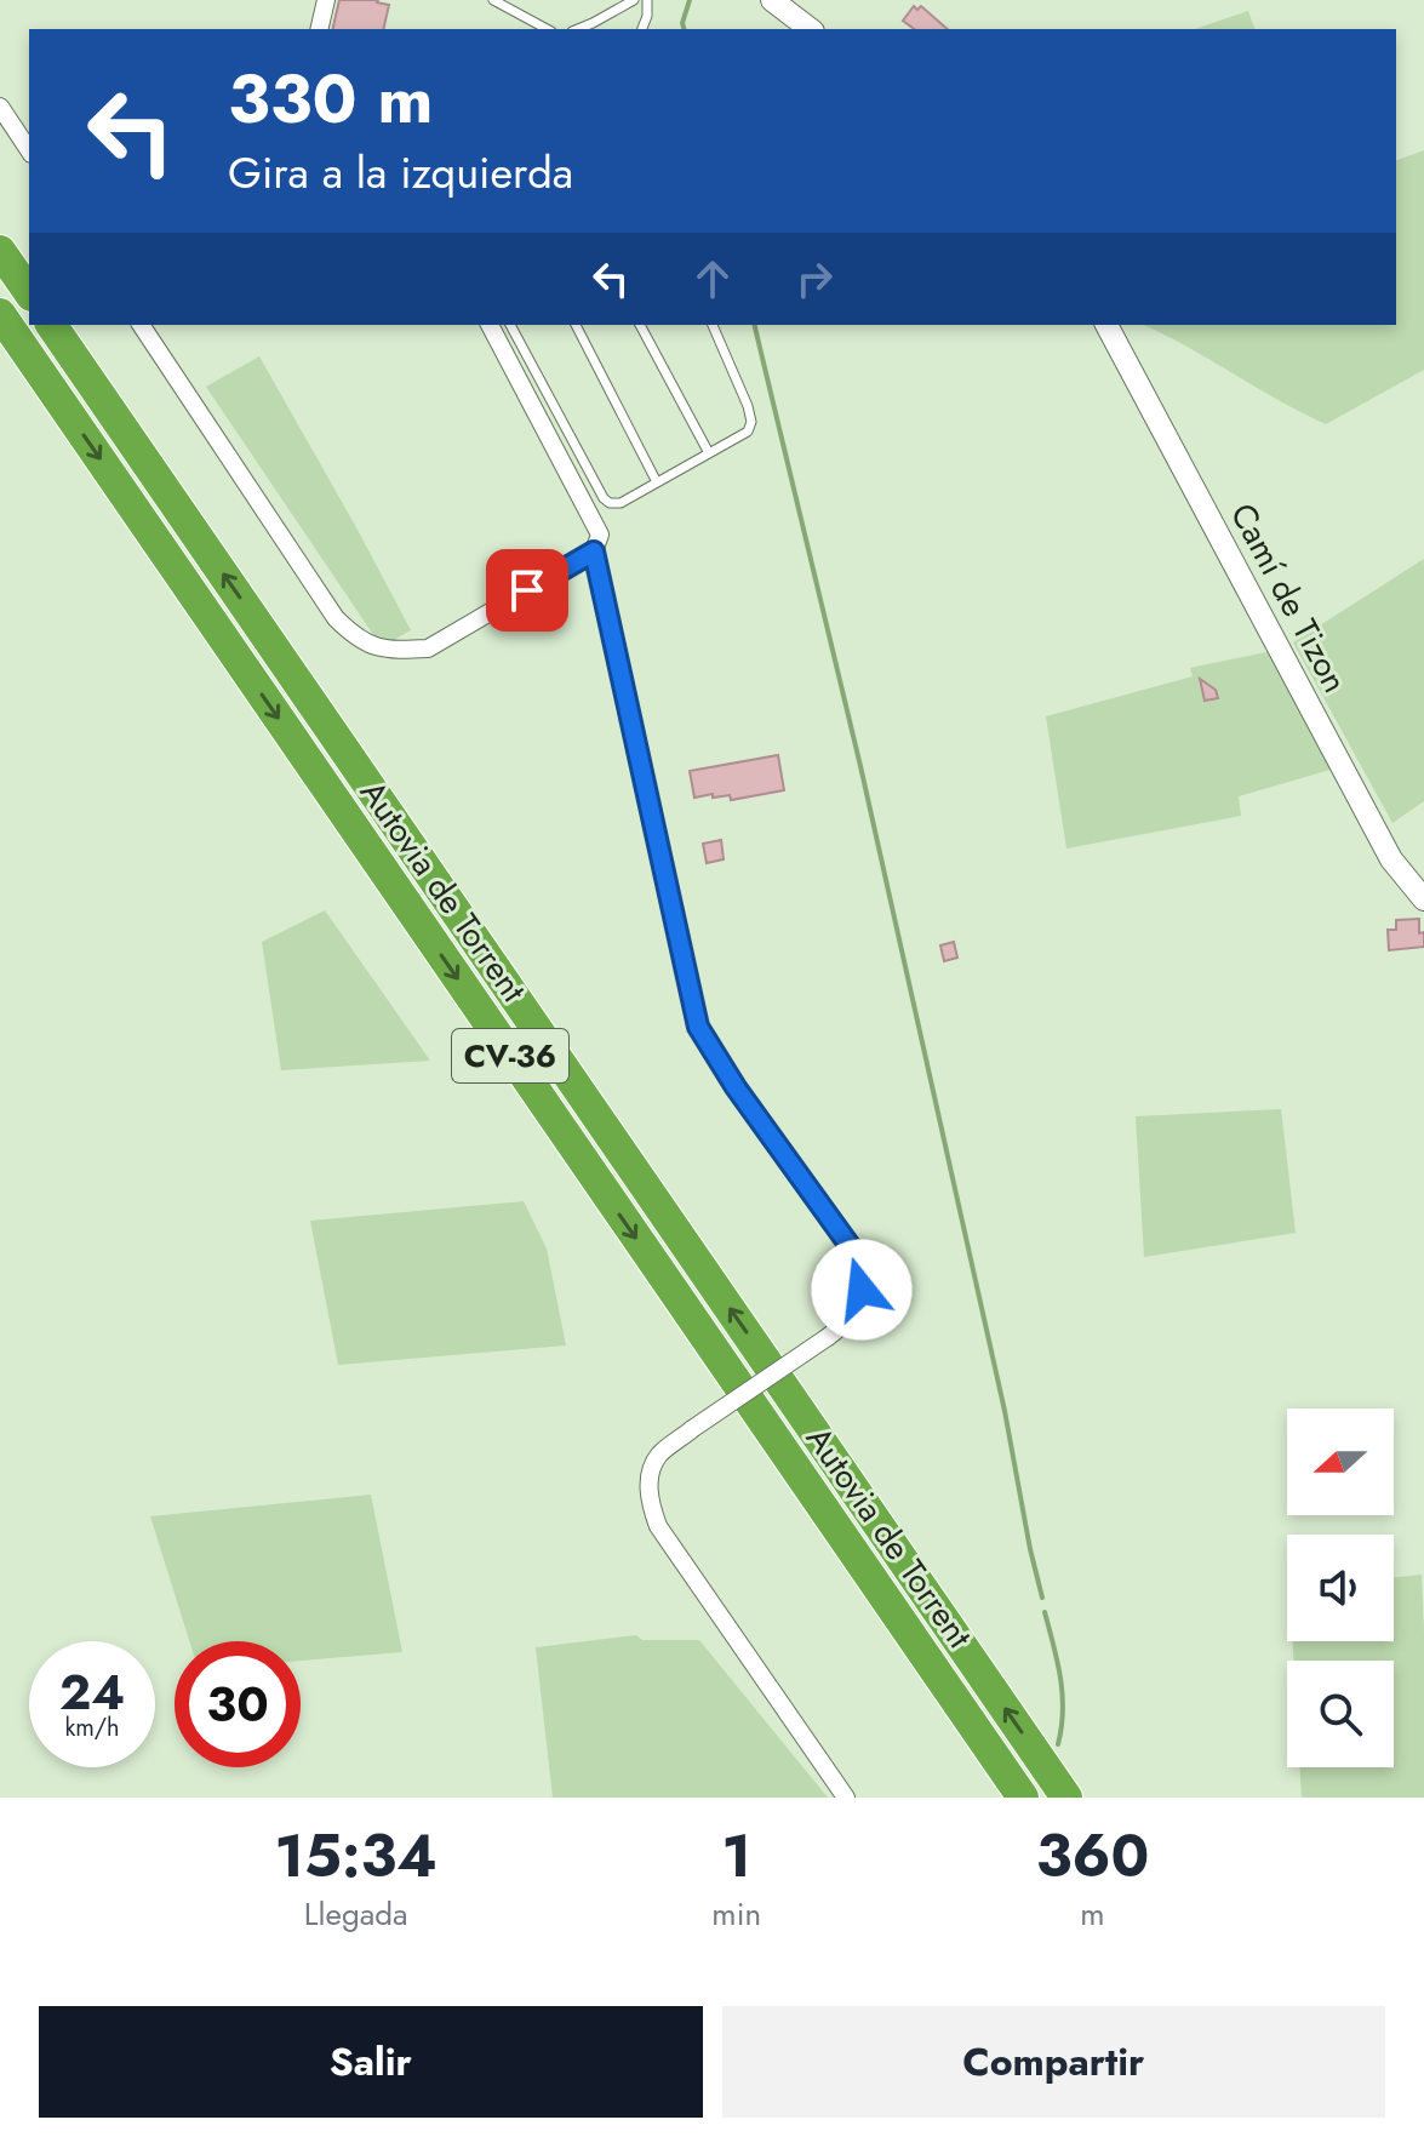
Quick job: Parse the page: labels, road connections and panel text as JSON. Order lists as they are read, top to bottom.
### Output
{
  "streets": {
    "highway": ["Autovia de Torrent", "CV-36"],
    "street": ["Camí de Tizon"]
  },
  "north": "left",
  "page": {
    "turn": ["330 m", "Gira a la izquierda"],
    "speed": "24 km/h",
    "limit": "30",
    "eta": [
      "15:34",
      "Llegada",
      "1",
      "min",
      "360",
      "m"
    ],
    "buttons": ["Salir", "Compartir"]
  }
}
